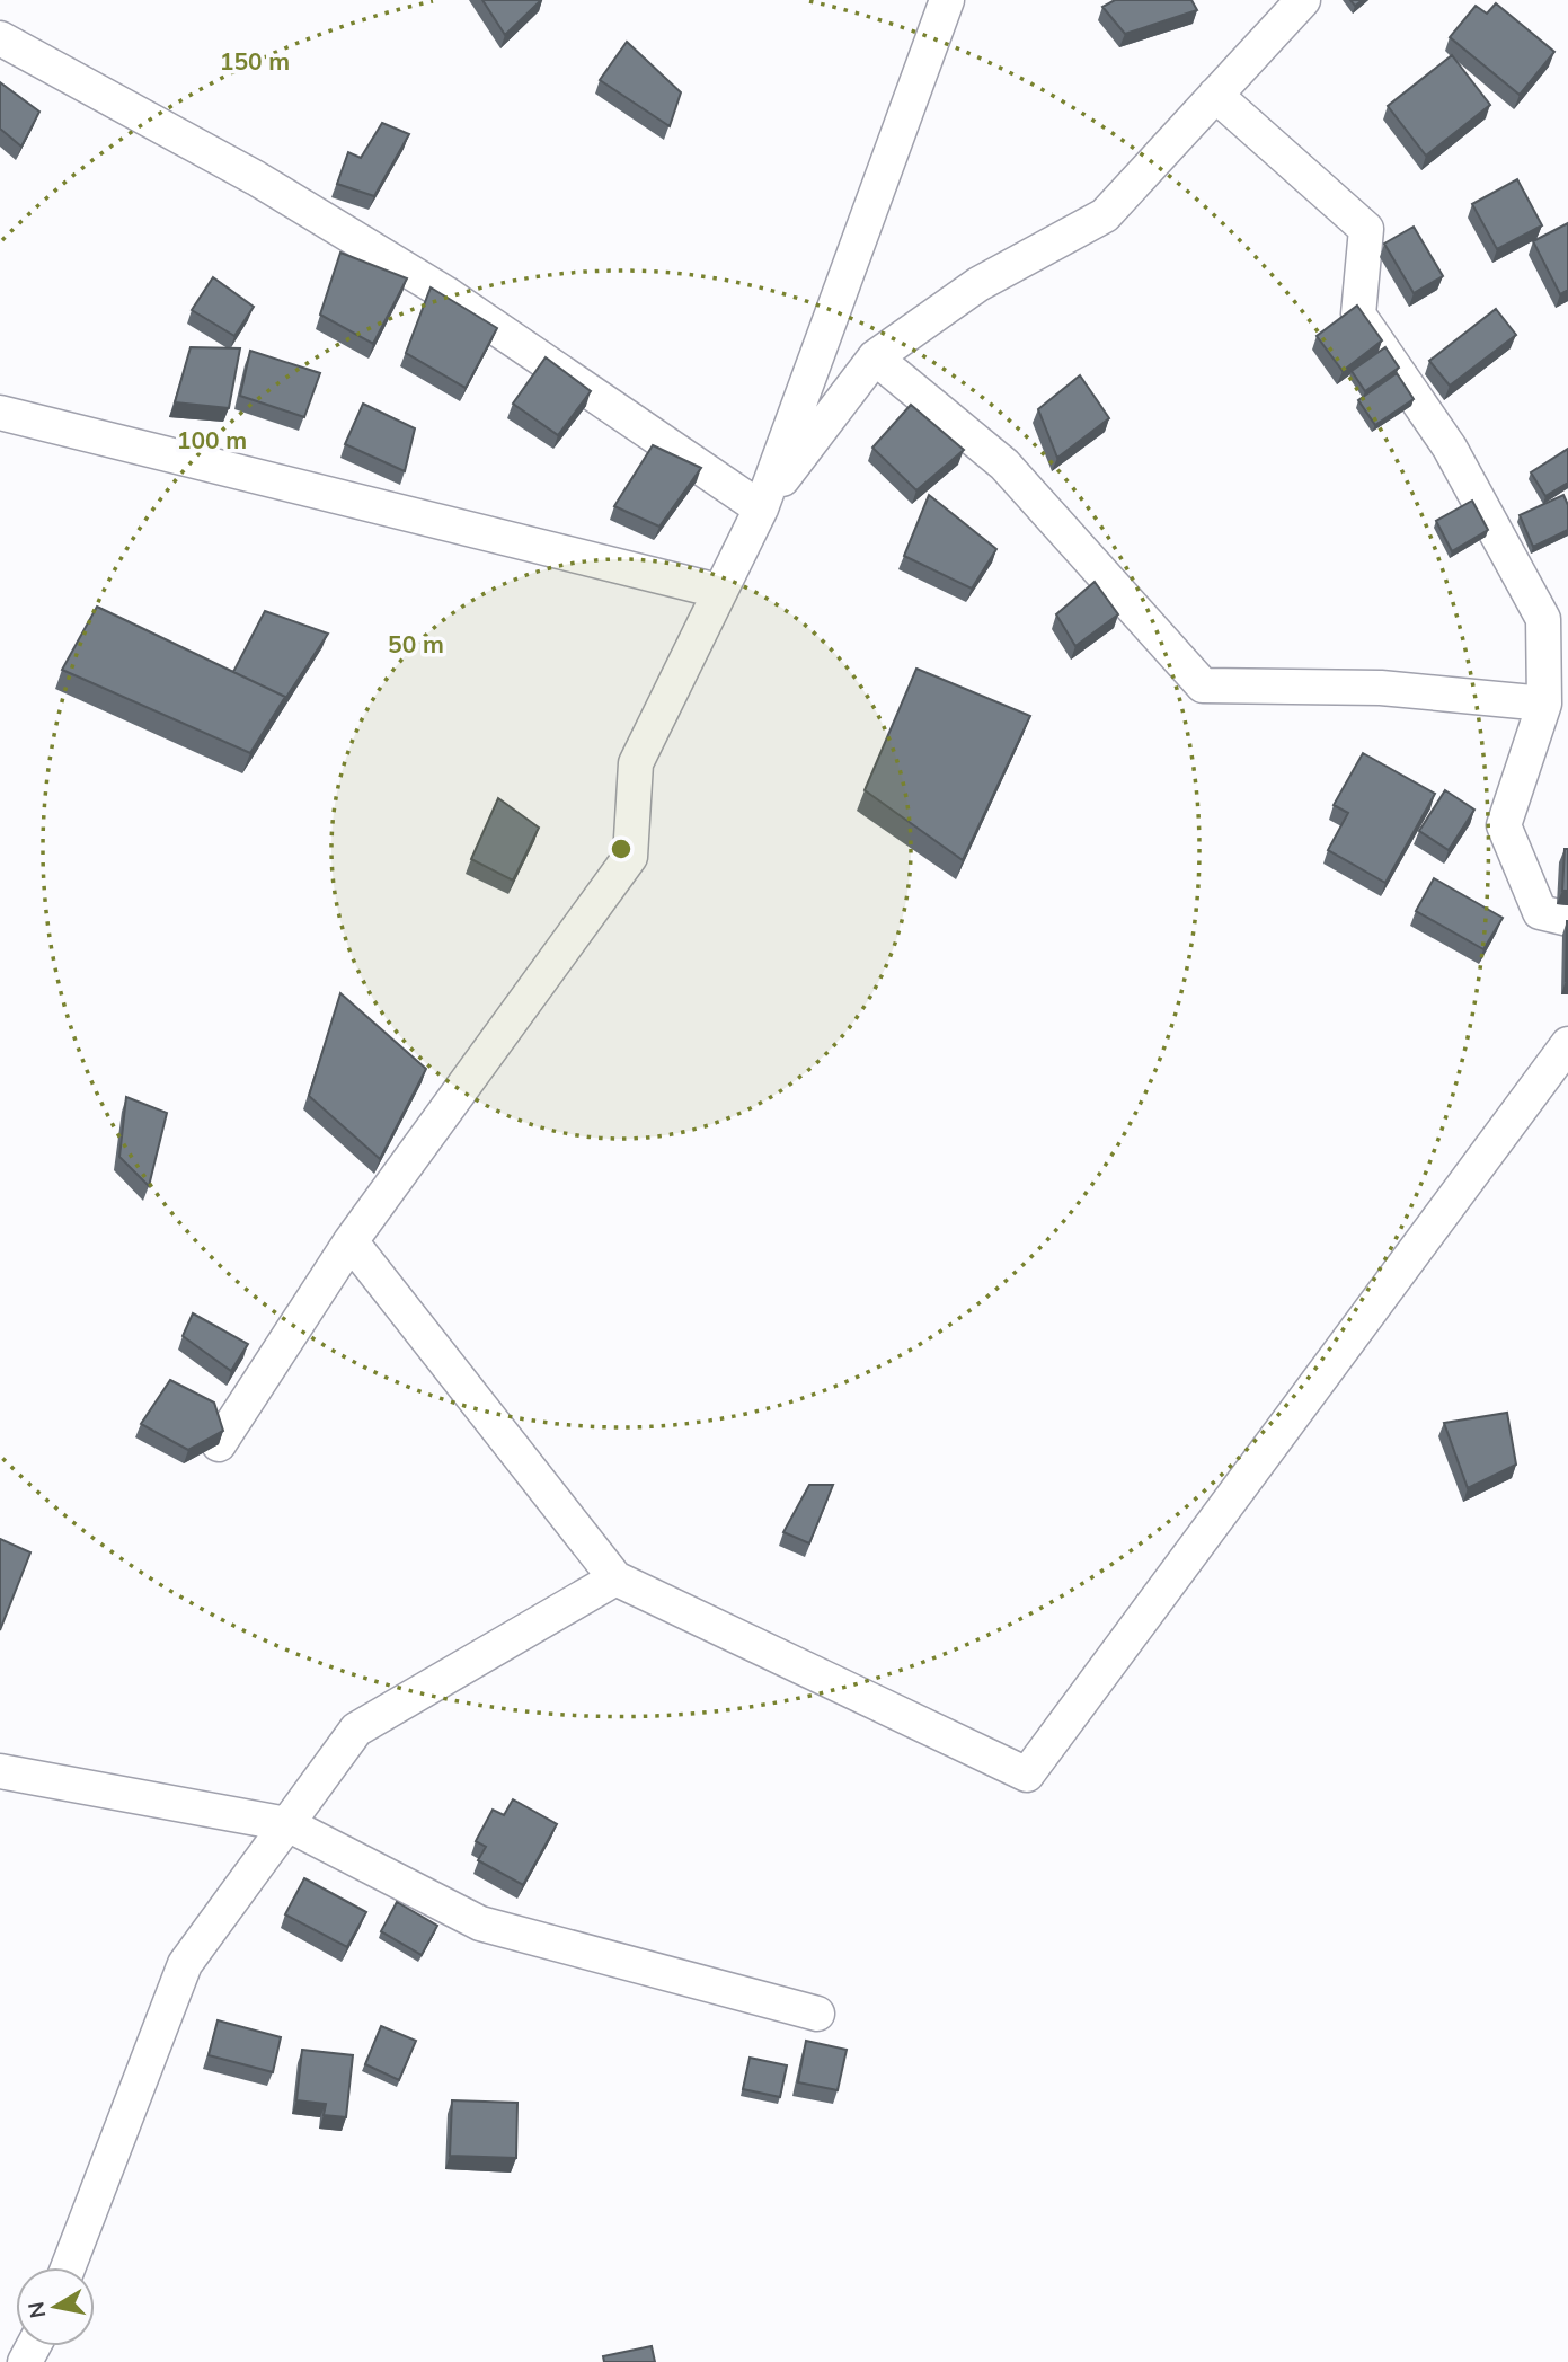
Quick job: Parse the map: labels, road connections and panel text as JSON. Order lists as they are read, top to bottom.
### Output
{
  "north": "left",
  "rings": ["150 m", "100 m", "50 m"]
}
